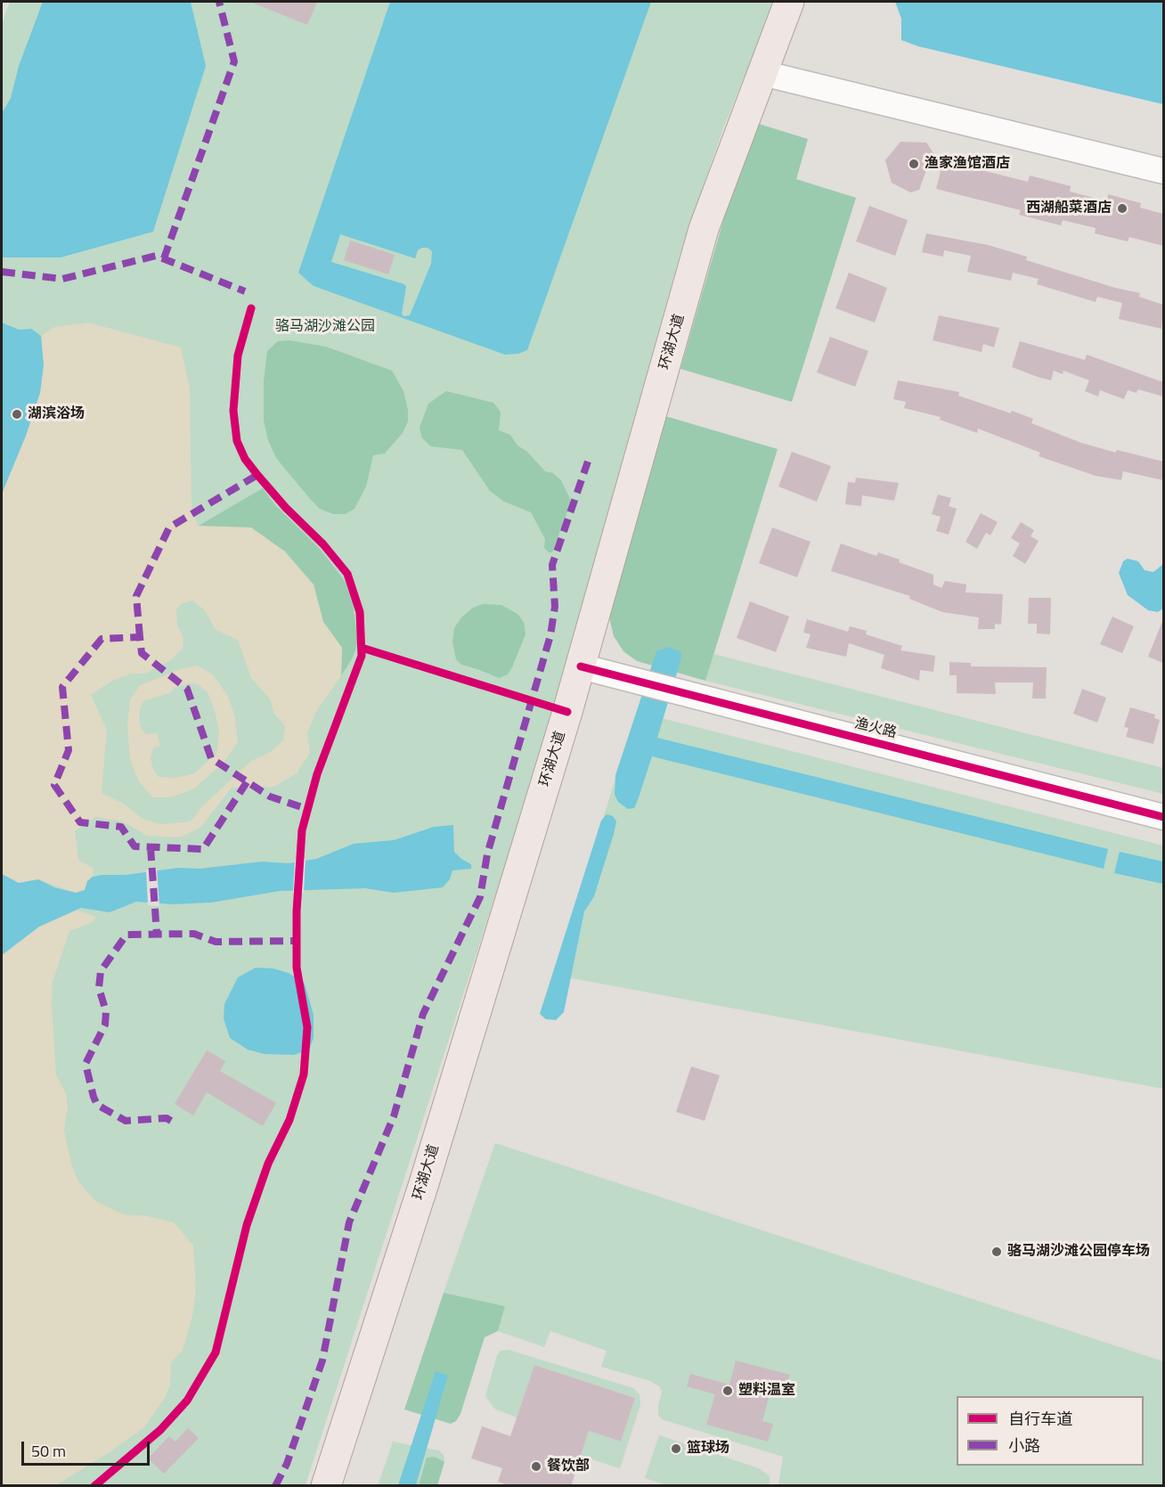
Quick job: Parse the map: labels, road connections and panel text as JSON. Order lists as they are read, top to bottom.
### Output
{
  "streets": {
    "main road": ["环湖大道"],
    "street": ["渔火路"]
  },
  "crossings": [
    ["环湖大道", "渔火路"]
  ],
  "parks": ["骆马湖沙滩公园"],
  "places": [
    "渔家渔馆酒店",
    "西湖船菜酒店",
    "湖滨浴场",
    "骆马湖沙滩公园停车场",
    "塑料温室",
    "篮球场",
    "餐饮部"
  ],
  "legend": ["自行车道", "小路"],
  "scale_bar": "50 m"
}
